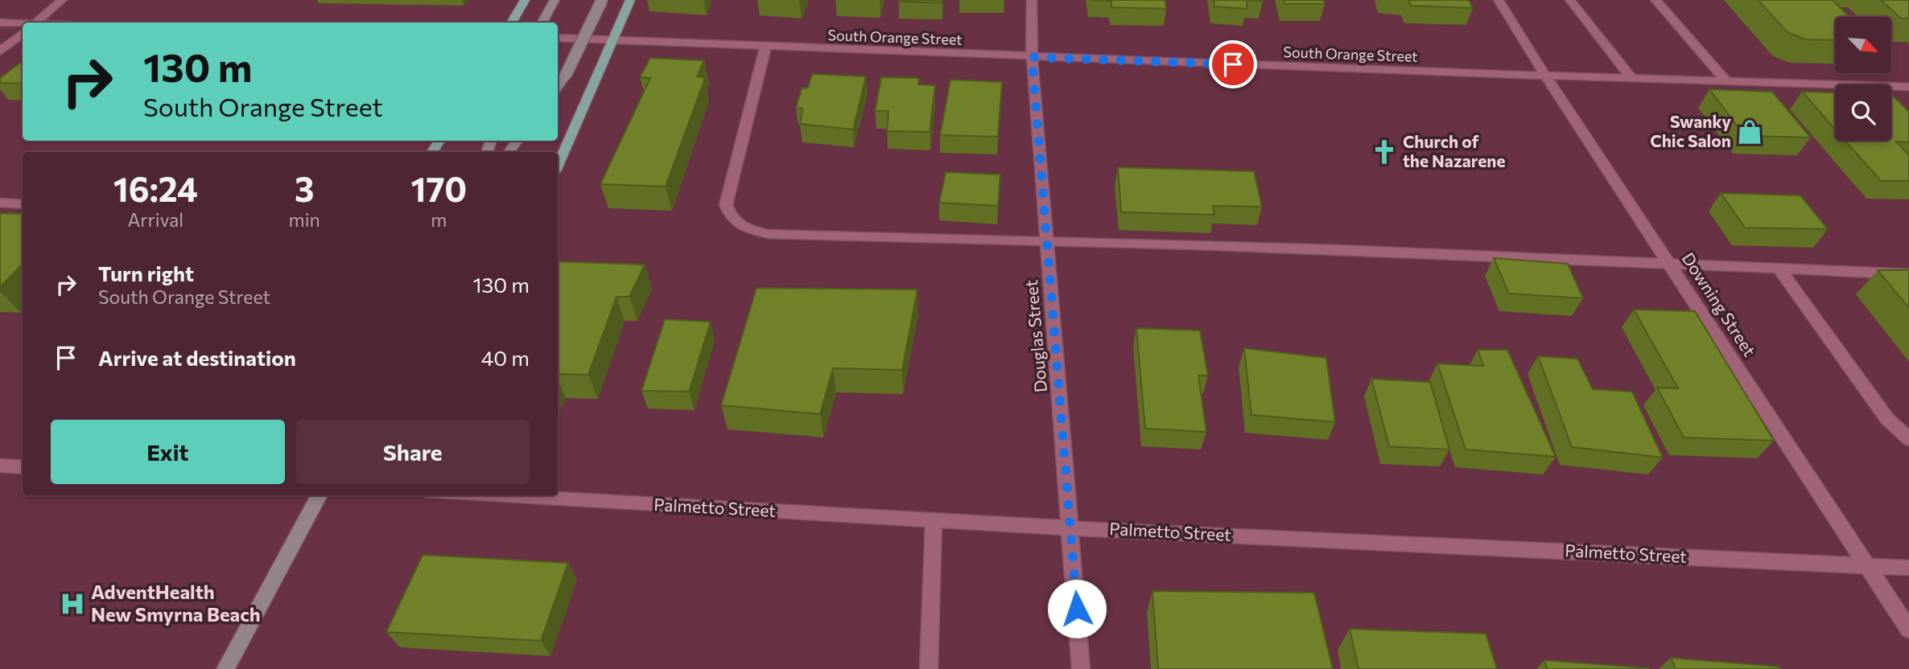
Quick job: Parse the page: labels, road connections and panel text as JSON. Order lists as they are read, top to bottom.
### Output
{
  "streets": {
    "street": [
      "South Orange Street",
      "Downing Street",
      "Douglas Street",
      "Palmetto Street"
    ]
  },
  "crossings": [
    ["South Orange Street", "Downing Street"],
    ["South Orange Street", "Douglas Street"],
    ["Downing Street", "Palmetto Street"],
    ["Douglas Street", "Palmetto Street"]
  ],
  "places": {
    "shop": ["Swanky Chic Salon"],
    "church": ["Church of the Nazarene"],
    "hospital": ["AdventHealth New Smyrna Beach"]
  },
  "north": "bottom right",
  "page": {
    "turn": ["130 m", "South Orange Street"],
    "eta": [
      "16:24",
      "Arrival",
      "3",
      "min",
      "170",
      "m"
    ],
    "list": [
      {
        "name": "Turn right",
        "note": "South Orange Street",
        "value": "130 m"
      },
      {
        "name": "Arrive at destination",
        "value": "40 m"
      }
    ],
    "buttons": ["Exit", "Share"]
  }
}
